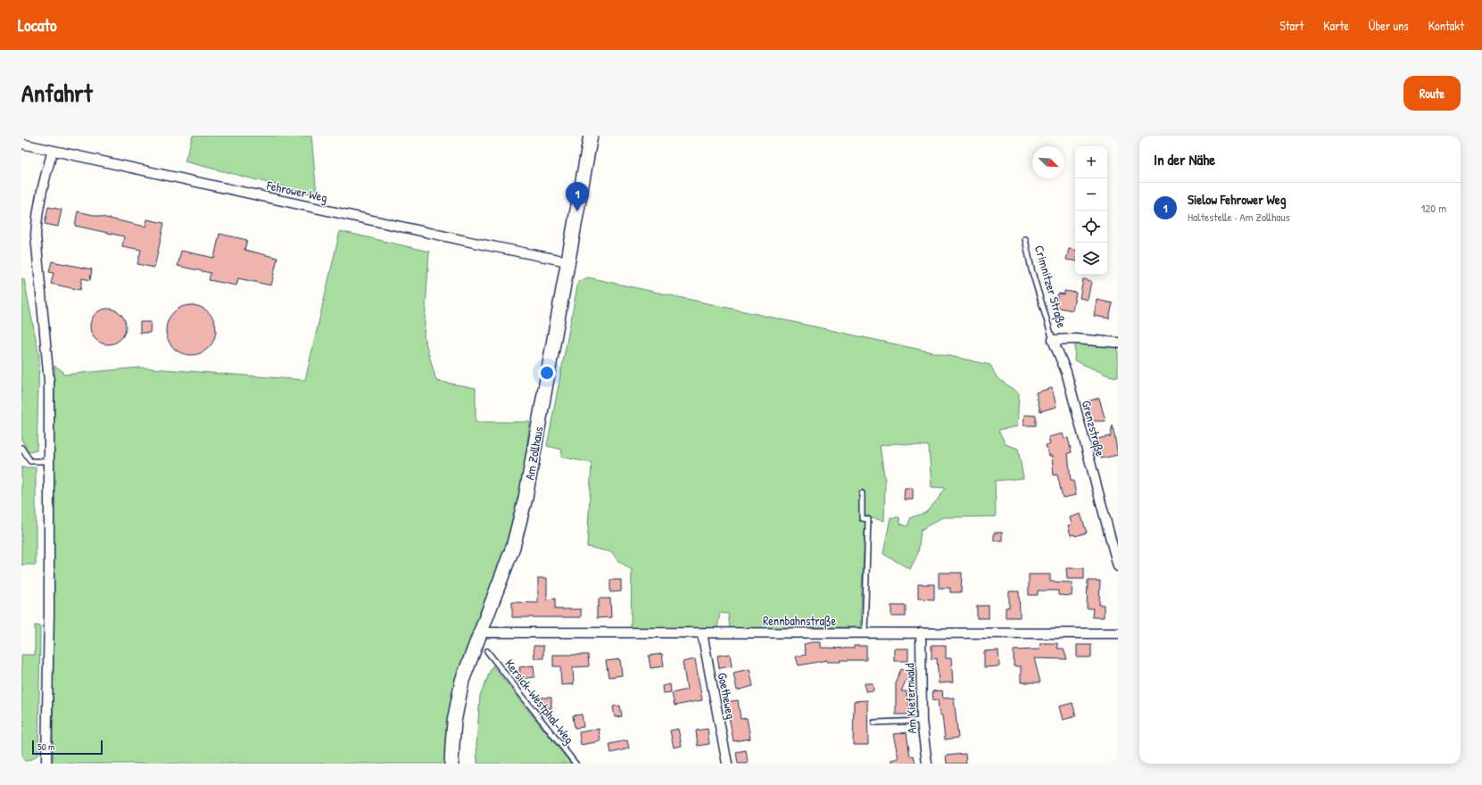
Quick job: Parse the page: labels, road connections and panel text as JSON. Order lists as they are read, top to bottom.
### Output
{
  "streets": {
    "street": [
      "Fehrower Weg",
      "Crimnitzer Straße",
      "Grenzstraße",
      "Am Zollhaus",
      "Rennbahnstraße",
      "Goetheweg",
      "Am Kiefernwald"
    ],
    "lane": ["Kersick-Westphal-Weg"]
  },
  "crossings": [
    ["Fehrower Weg", "Am Zollhaus"],
    ["Crimnitzer Straße", "Grenzstraße"],
    ["Am Zollhaus", "Rennbahnstraße"],
    ["Rennbahnstraße", "Goetheweg"],
    ["Rennbahnstraße", "Am Kiefernwald"]
  ],
  "scale_bar": "50 m",
  "north": "bottom right",
  "page": {
    "header": "Locato",
    "nav": [
      "Start",
      "Karte",
      "Über uns",
      "Kontakt"
    ],
    "title": "Anfahrt",
    "buttons": "Route",
    "heading": "In der Nähe",
    "map_buttons": ["+", "−"],
    "pins": "1",
    "list": [
      {
        "mark": "1",
        "name": "Sielow Fehrower Weg",
        "note": "Haltestelle · Am Zollhaus",
        "value": "120 m"
      }
    ],
    "scale": "50 m"
  }
}
